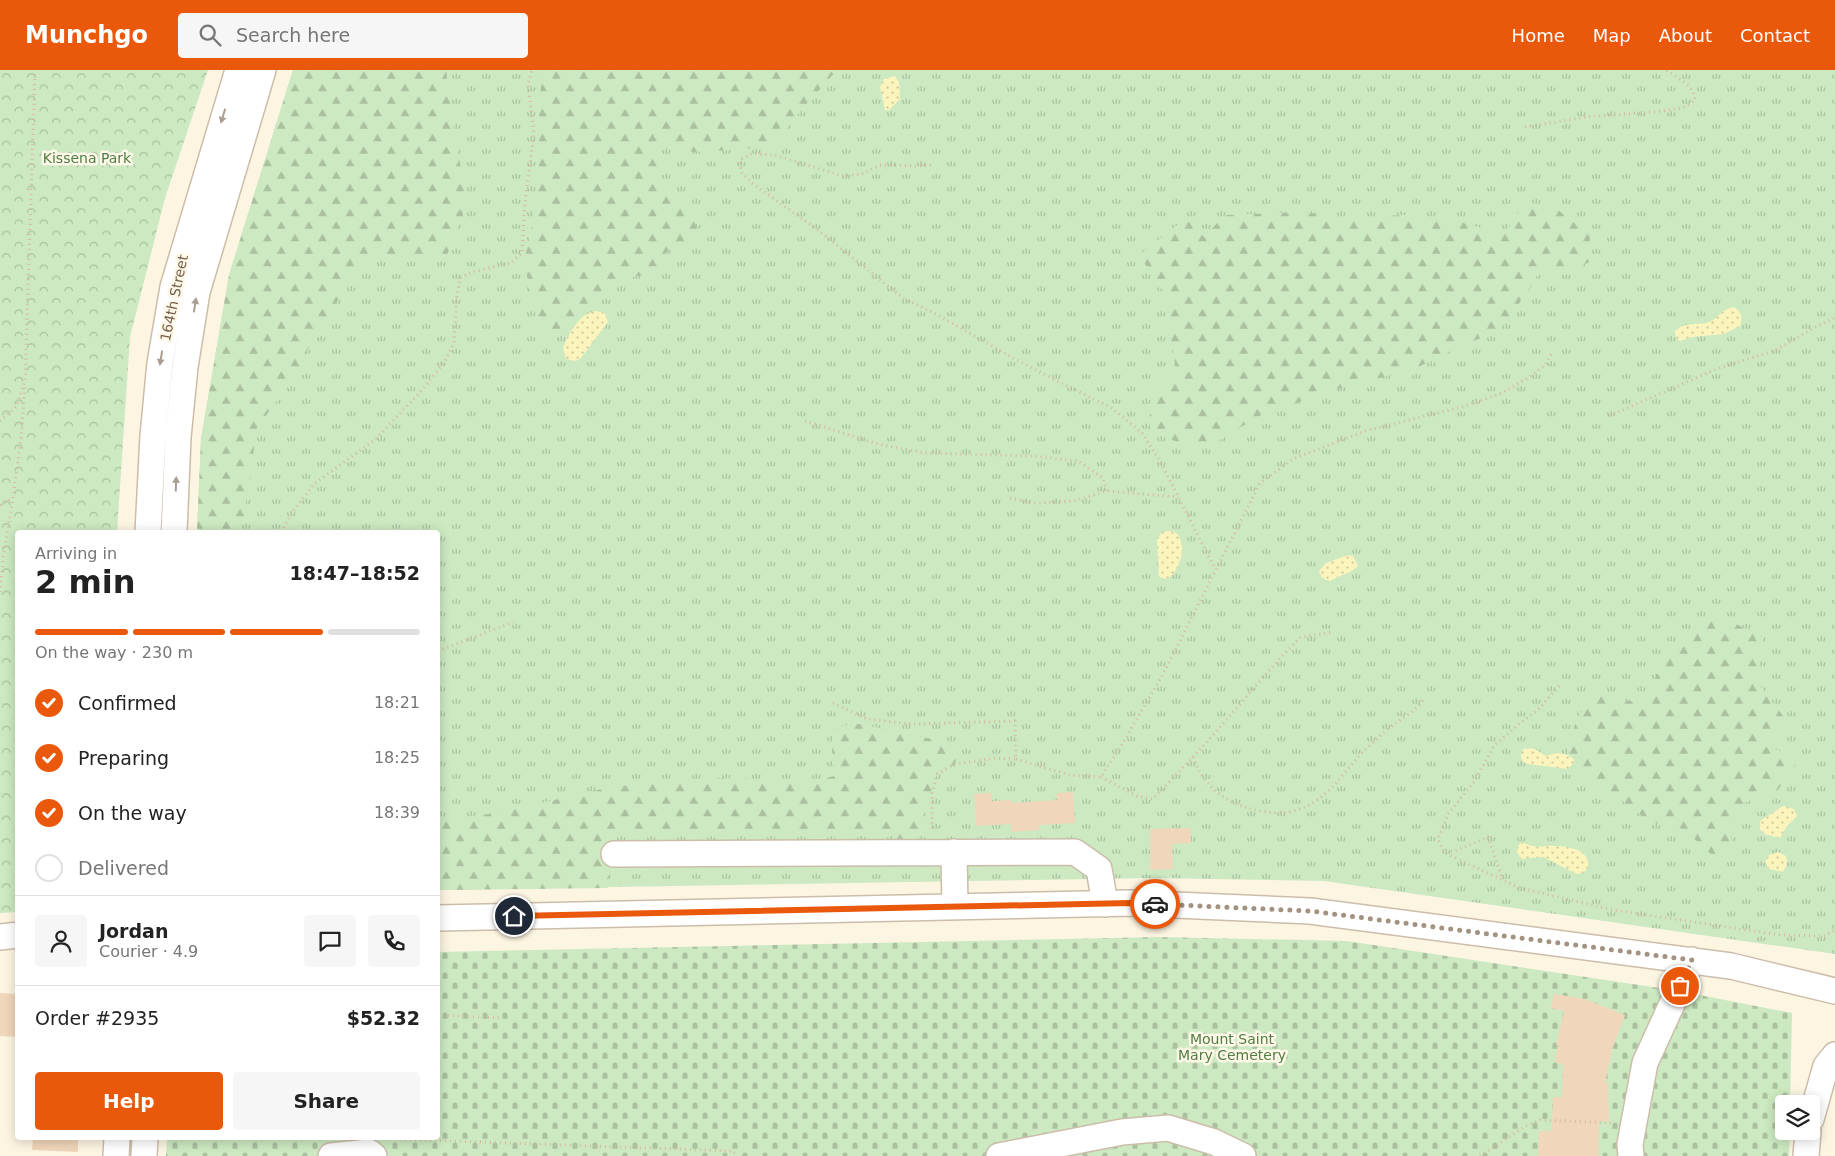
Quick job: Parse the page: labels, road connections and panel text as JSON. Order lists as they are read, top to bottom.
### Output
{
  "streets": {
    "street": ["164th Street"]
  },
  "parks": ["Kissena Park", "Mount Saint Mary Cemetery"],
  "page": {
    "header": "Munchgo",
    "search": "Search here",
    "nav": [
      "Home",
      "Map",
      "About",
      "Contact"
    ],
    "heading": ["2 min", "Arriving in", "18:47–18:52"],
    "panel": [
      "Jordan",
      "Courier · 4.9",
      "Order #2935",
      "$52.32"
    ],
    "bar": "On the way · 230 m",
    "list": [
      ["Confirmed", "18:21"],
      ["Preparing", "18:25"],
      ["On the way", "18:39"],
      "Delivered"
    ],
    "buttons": ["Help", "Share"]
  }
}
